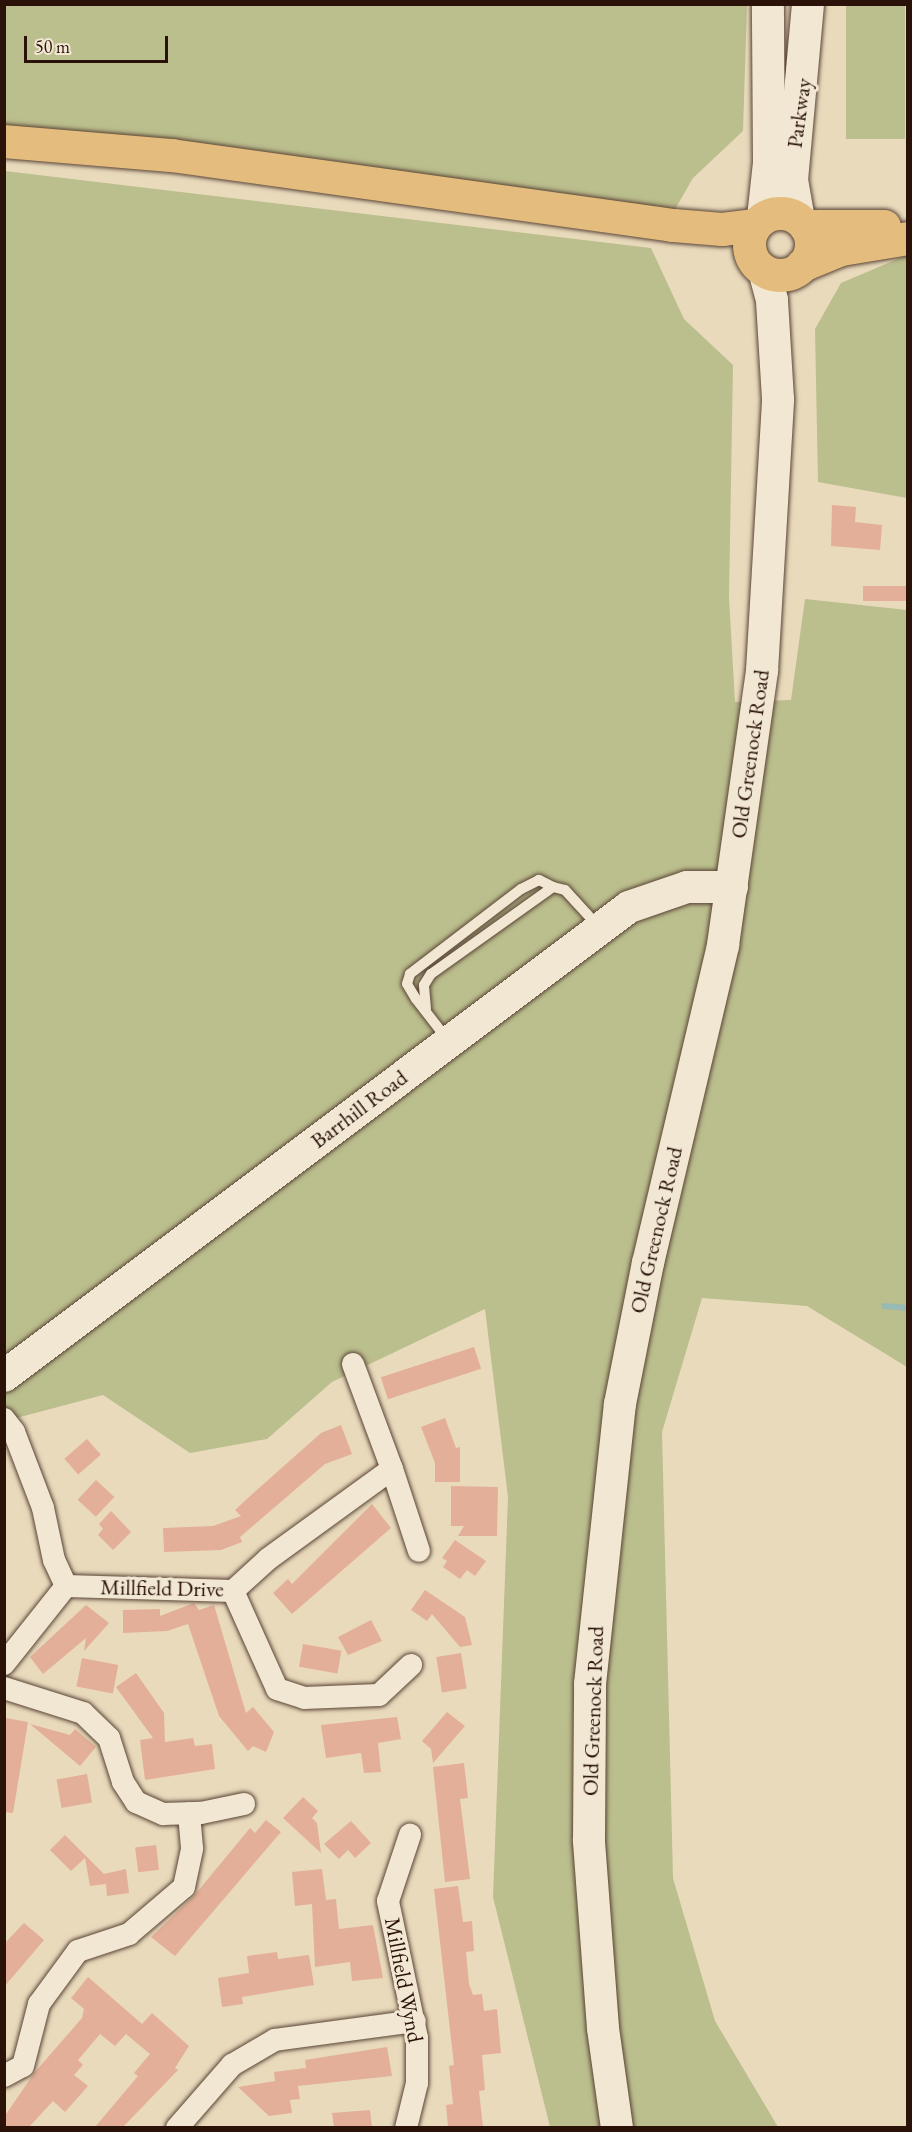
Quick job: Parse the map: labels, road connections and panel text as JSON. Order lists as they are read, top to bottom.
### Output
{
  "streets": {
    "street": [
      "Parkway",
      "Old Greenock Road",
      "Barrhill Road",
      "Millfield Drive",
      "Millfield Wynd"
    ]
  },
  "crossings": [
    ["Parkway", "Old Greenock Road"],
    ["Old Greenock Road", "Barrhill Road"]
  ],
  "scale_bar": "50 m"
}
